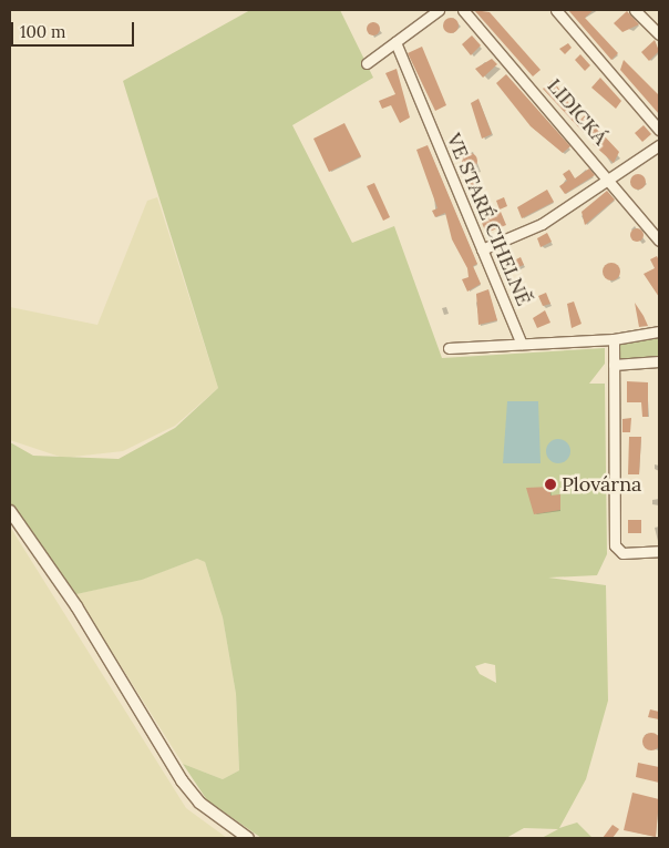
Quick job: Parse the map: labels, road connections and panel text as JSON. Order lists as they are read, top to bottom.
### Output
{
  "streets": {
    "street": ["LIDICKÁ", "VE STARÉ CIHELNĚ"]
  },
  "places": ["Plovárna"],
  "scale_bar": "100 m"
}
